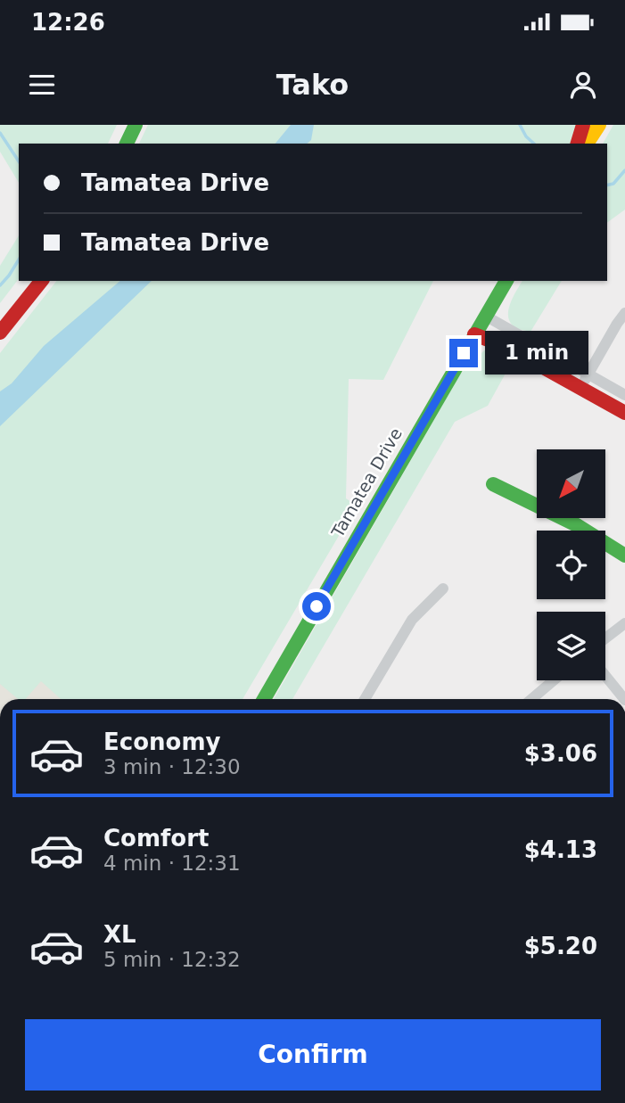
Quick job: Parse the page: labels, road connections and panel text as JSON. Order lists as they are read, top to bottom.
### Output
{
  "streets": {
    "main road": ["Tamatea Drive"]
  },
  "north": "bottom left",
  "page": {
    "status": "12:26",
    "header": "Tako",
    "banner": ["Tamatea Drive", "Tamatea Drive"],
    "bubble": "1 min",
    "list": [
      {
        "name": "Economy",
        "note": "3 min · 12:30",
        "value": "$3.06"
      },
      {
        "name": "Comfort",
        "note": "4 min · 12:31",
        "value": "$4.13"
      },
      {
        "name": "XL",
        "note": "5 min · 12:32",
        "value": "$5.20"
      }
    ],
    "buttons": "Confirm"
  }
}
